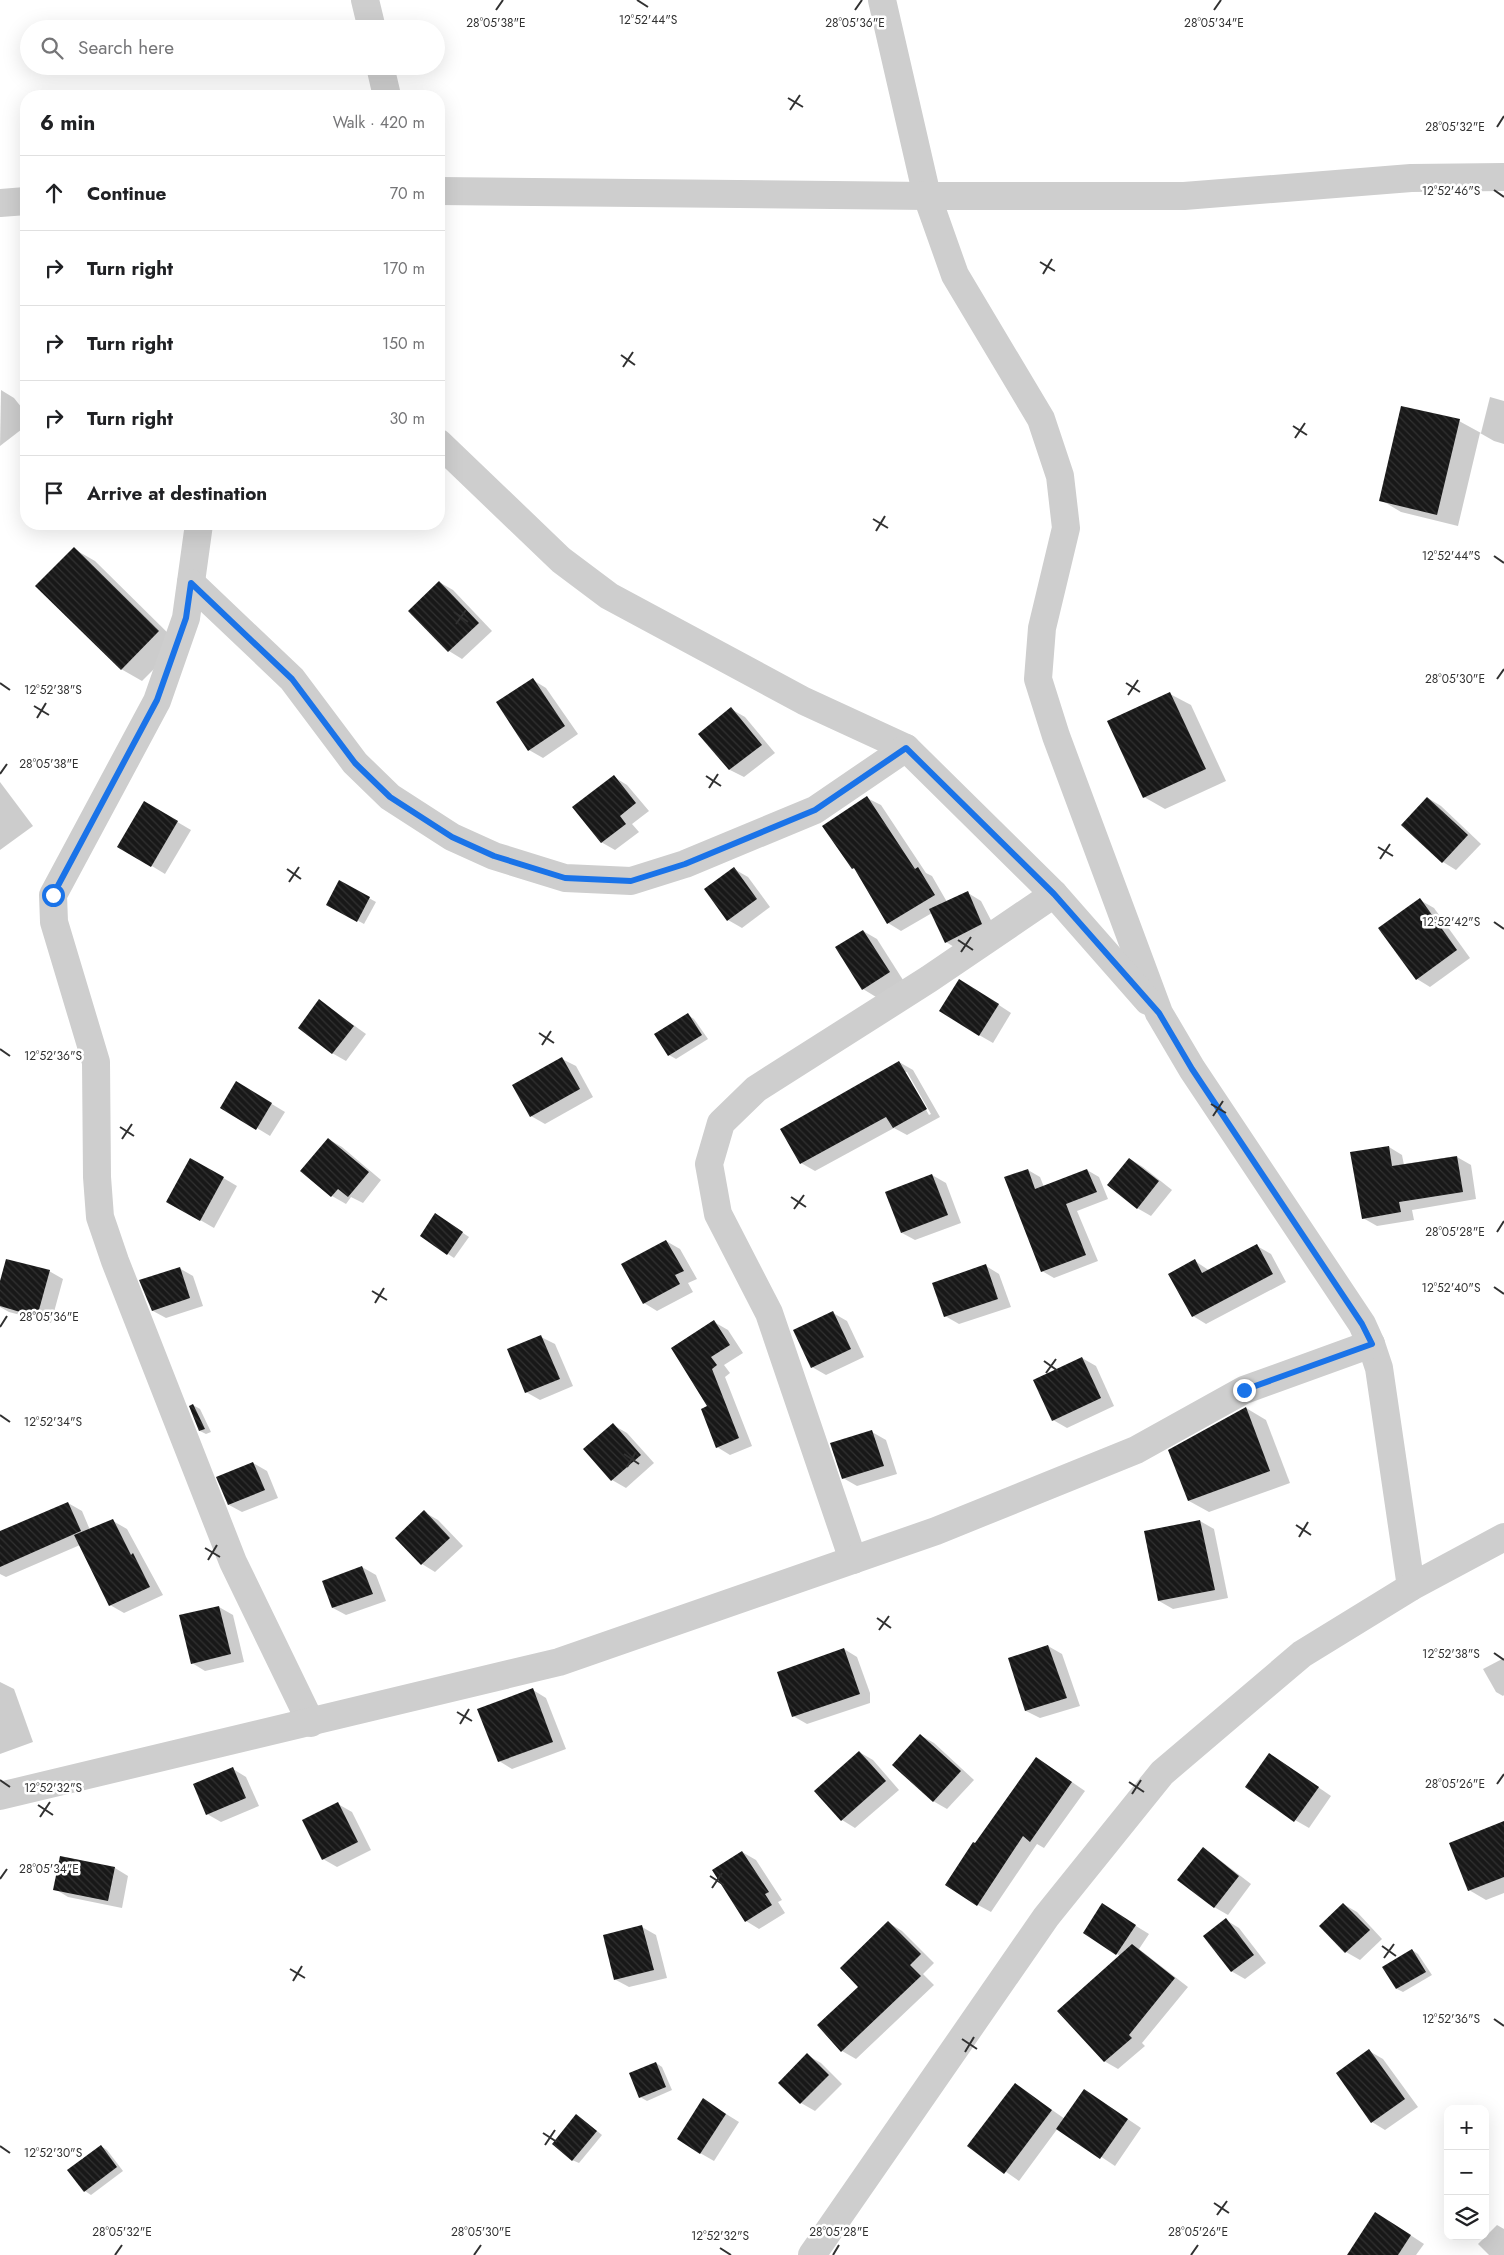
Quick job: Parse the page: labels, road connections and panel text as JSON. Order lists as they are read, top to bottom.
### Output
{
  "page": {
    "search": "Search here",
    "heading": ["6 min", "Walk · 420 m"],
    "list": [
      ["Continue", "70 m"],
      ["Turn right", "170 m"],
      ["Turn right", "150 m"],
      ["Turn right", "30 m"],
      "Arrive at destination"
    ],
    "map_buttons": ["+", "−"]
  },
  "coordinates": [
    "12°52'44\"S",
    "28°05'38\"E",
    "28°05'36\"E",
    "28°05'34\"E",
    "28°05'32\"E",
    "12°52'46\"S",
    "28°05'30\"E",
    "12°52'38\"S",
    "12°52'42\"S",
    "12°52'36\"S",
    "28°05'28\"E",
    "12°52'40\"S",
    "12°52'34\"S",
    "28°05'26\"E",
    "12°52'32\"S",
    "12°52'30\"S"
  ]
}
